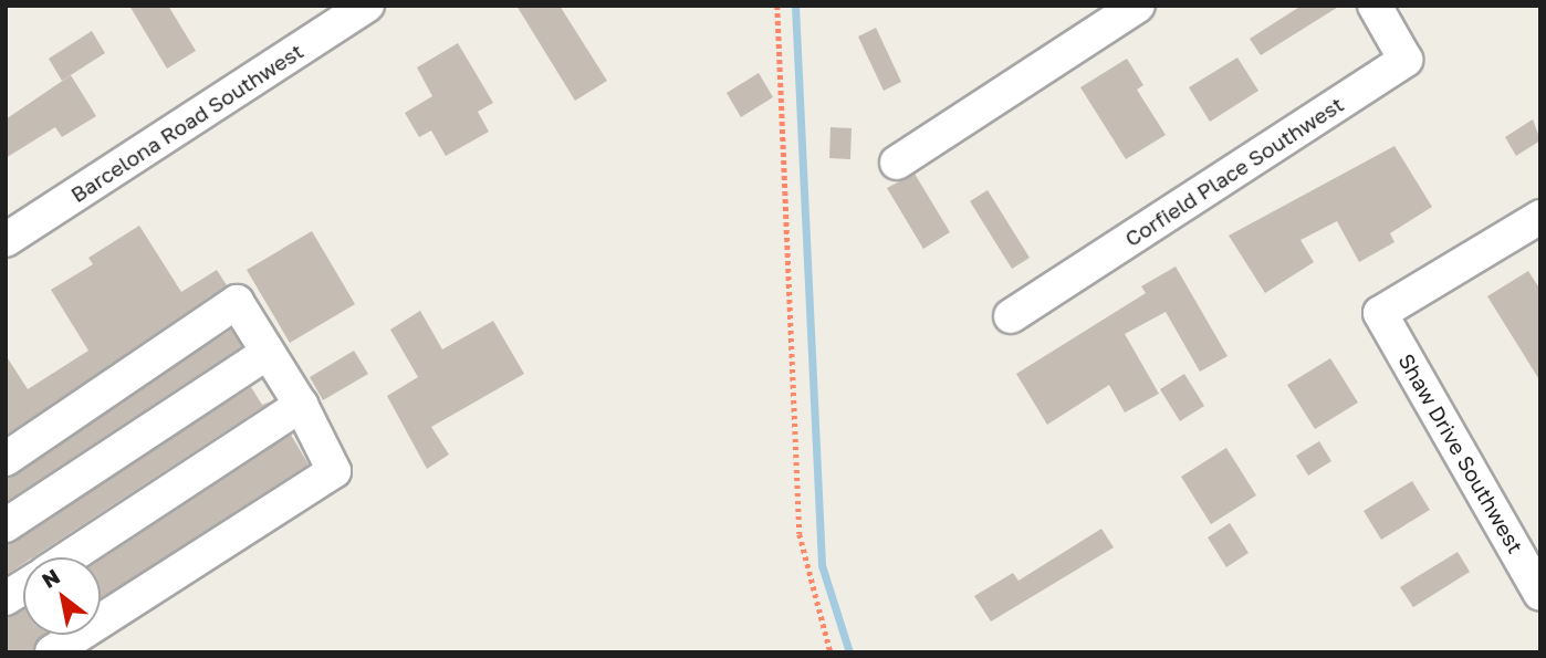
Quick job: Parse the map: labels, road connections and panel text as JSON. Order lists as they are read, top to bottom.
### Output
{
  "streets": {
    "street": ["Barcelona Road Southwest", "Corfield Place Southwest", "Shaw Drive Southwest"]
  },
  "north": "top left"
}
